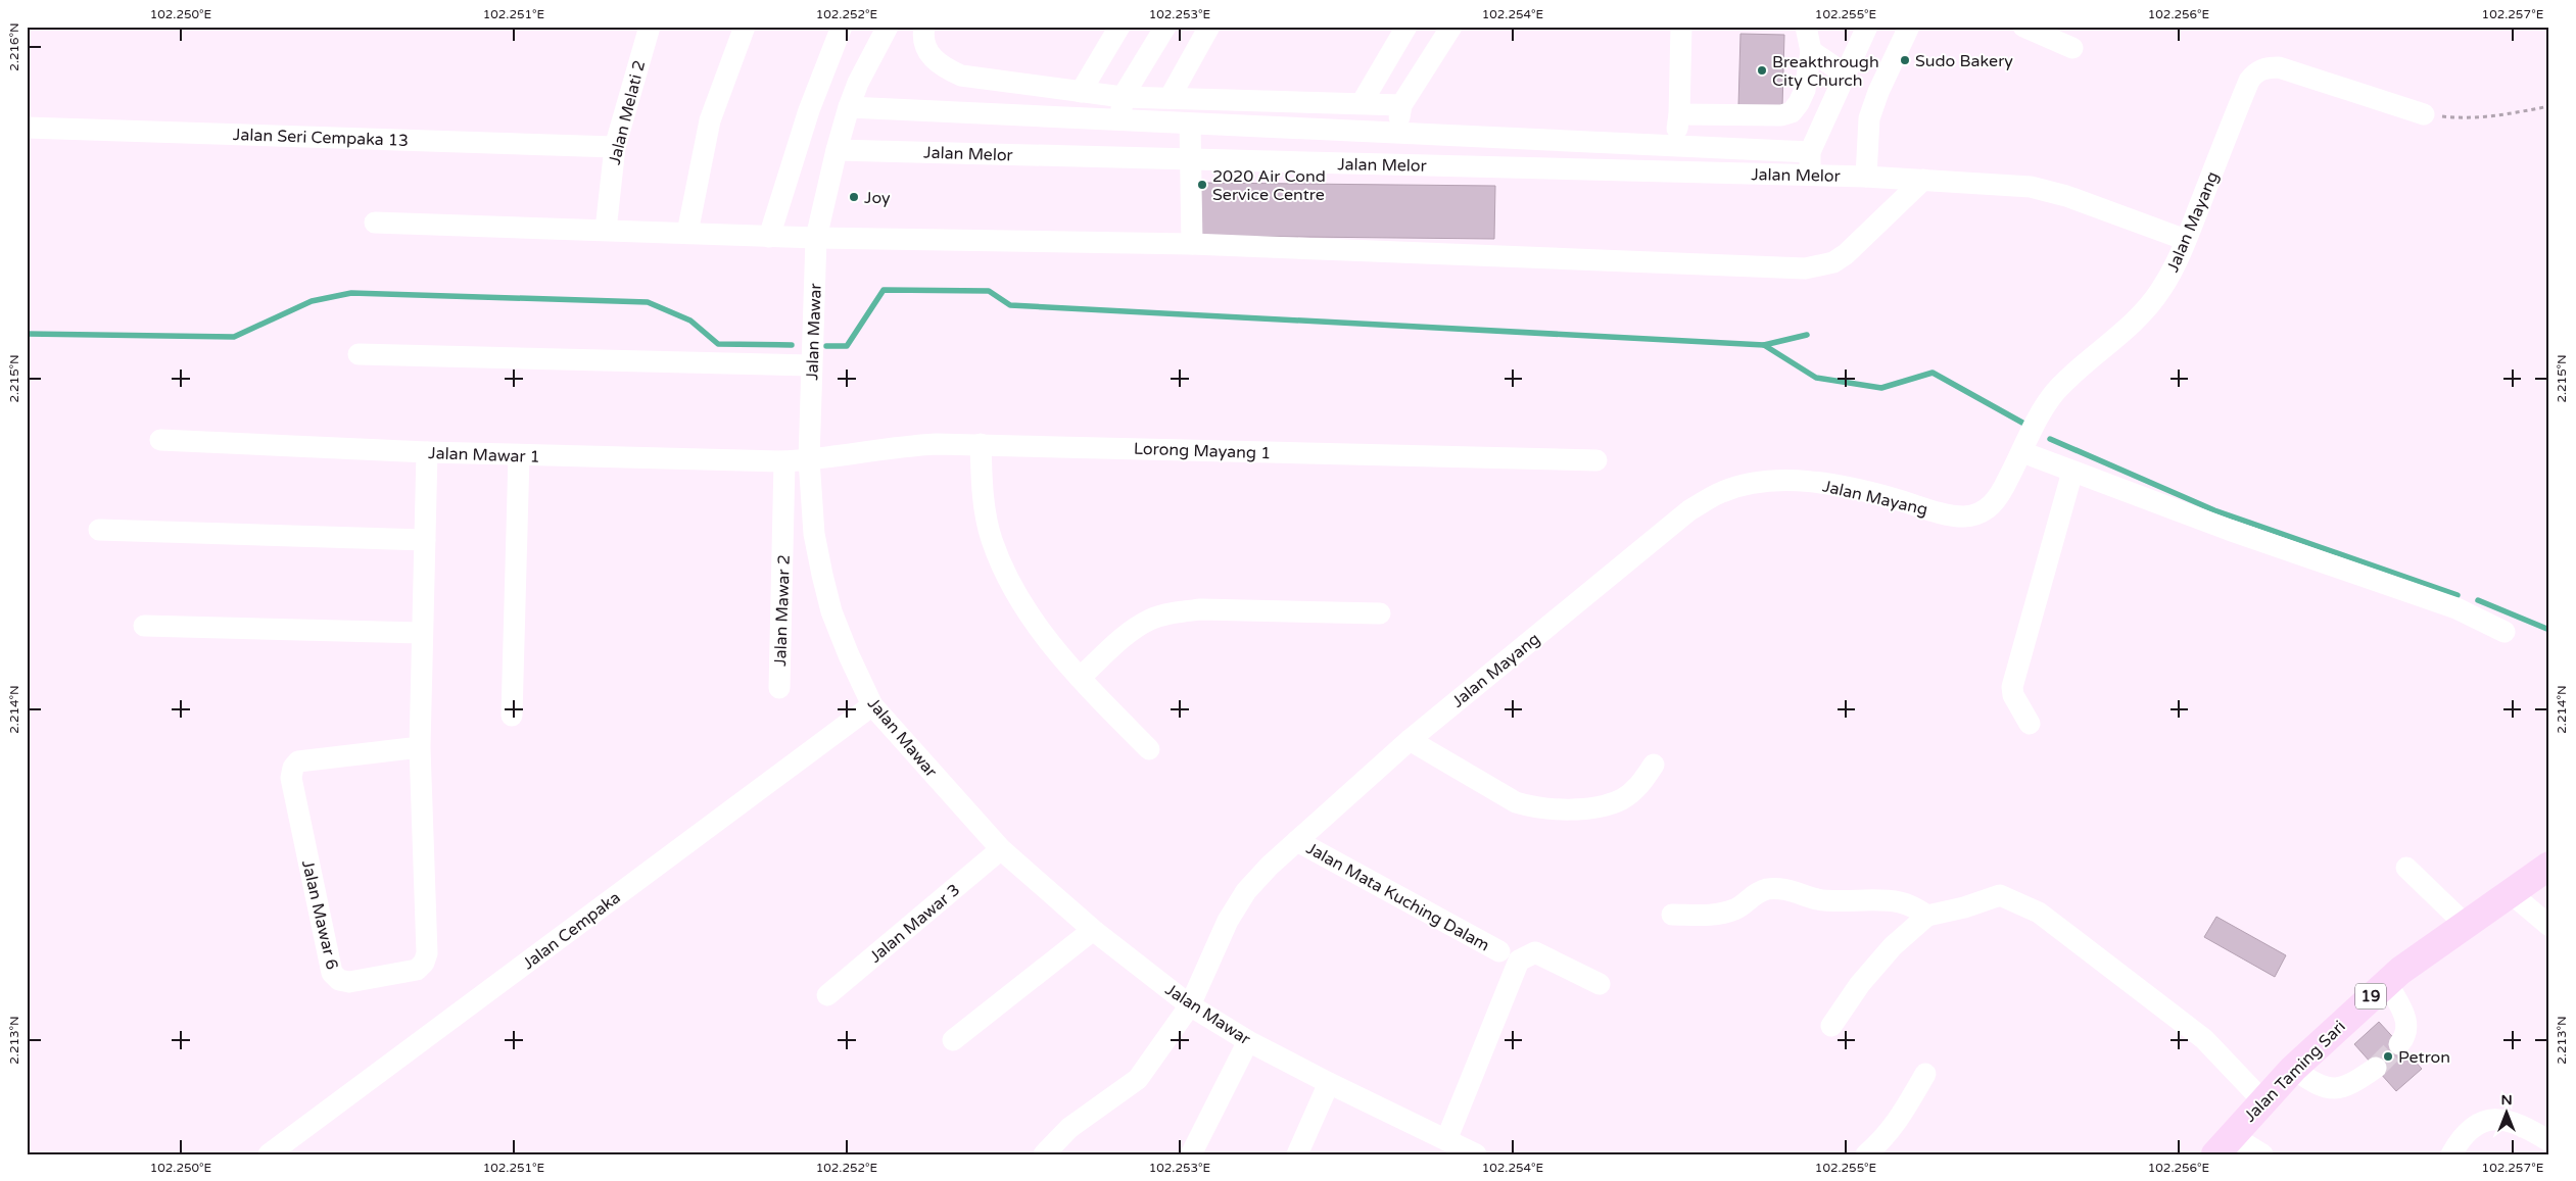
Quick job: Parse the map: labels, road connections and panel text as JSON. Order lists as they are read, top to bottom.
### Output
{
  "streets": {
    "main road": ["19", "Jalan Taming Sari"],
    "street": [
      "Jalan Melati 2",
      "Jalan Seri Cempaka 13",
      "Jalan Melor",
      "Jalan Mayang",
      "Jalan Mawar",
      "Lorong Mayang 1",
      "Jalan Mawar 1",
      "Jalan Mawar 2",
      "Jalan Mata Kuching Dalam",
      "Jalan Mawar 6",
      "Jalan Mawar 3",
      "Jalan Cempaka"
    ]
  },
  "crossings": [
    ["Jalan Melati 2", "Jalan Seri Cempaka 13"],
    ["Jalan Melor", "Jalan Mayang"],
    ["Jalan Melor", "Jalan Mawar"],
    ["Jalan Mayang", "Jalan Mawar"],
    ["Jalan Mayang", "Jalan Mata Kuching Dalam"],
    ["Jalan Mawar", "Lorong Mayang 1"],
    ["Jalan Mawar", "Jalan Mawar 1"],
    ["Jalan Mawar", "Jalan Mawar 2"],
    ["Jalan Mawar", "Jalan Mawar 3"],
    ["Jalan Mawar", "Jalan Cempaka"],
    ["Lorong Mayang 1", "Jalan Mawar 1"],
    ["Jalan Mawar 1", "Jalan Mawar 2"],
    ["Jalan Mawar 1", "Jalan Mawar 6"]
  ],
  "places": [
    "Sudo Bakery",
    "Breakthrough City Church",
    "2020 Air Cond Service Centre",
    "Joy",
    "Petron"
  ],
  "north": "top",
  "coordinates": [
    "102.250°E",
    "102.251°E",
    "102.252°E",
    "102.253°E",
    "102.254°E",
    "102.255°E",
    "102.256°E",
    "102.257°E",
    "2.216°N",
    "2.215°N",
    "2.214°N",
    "2.213°N"
  ]
}
